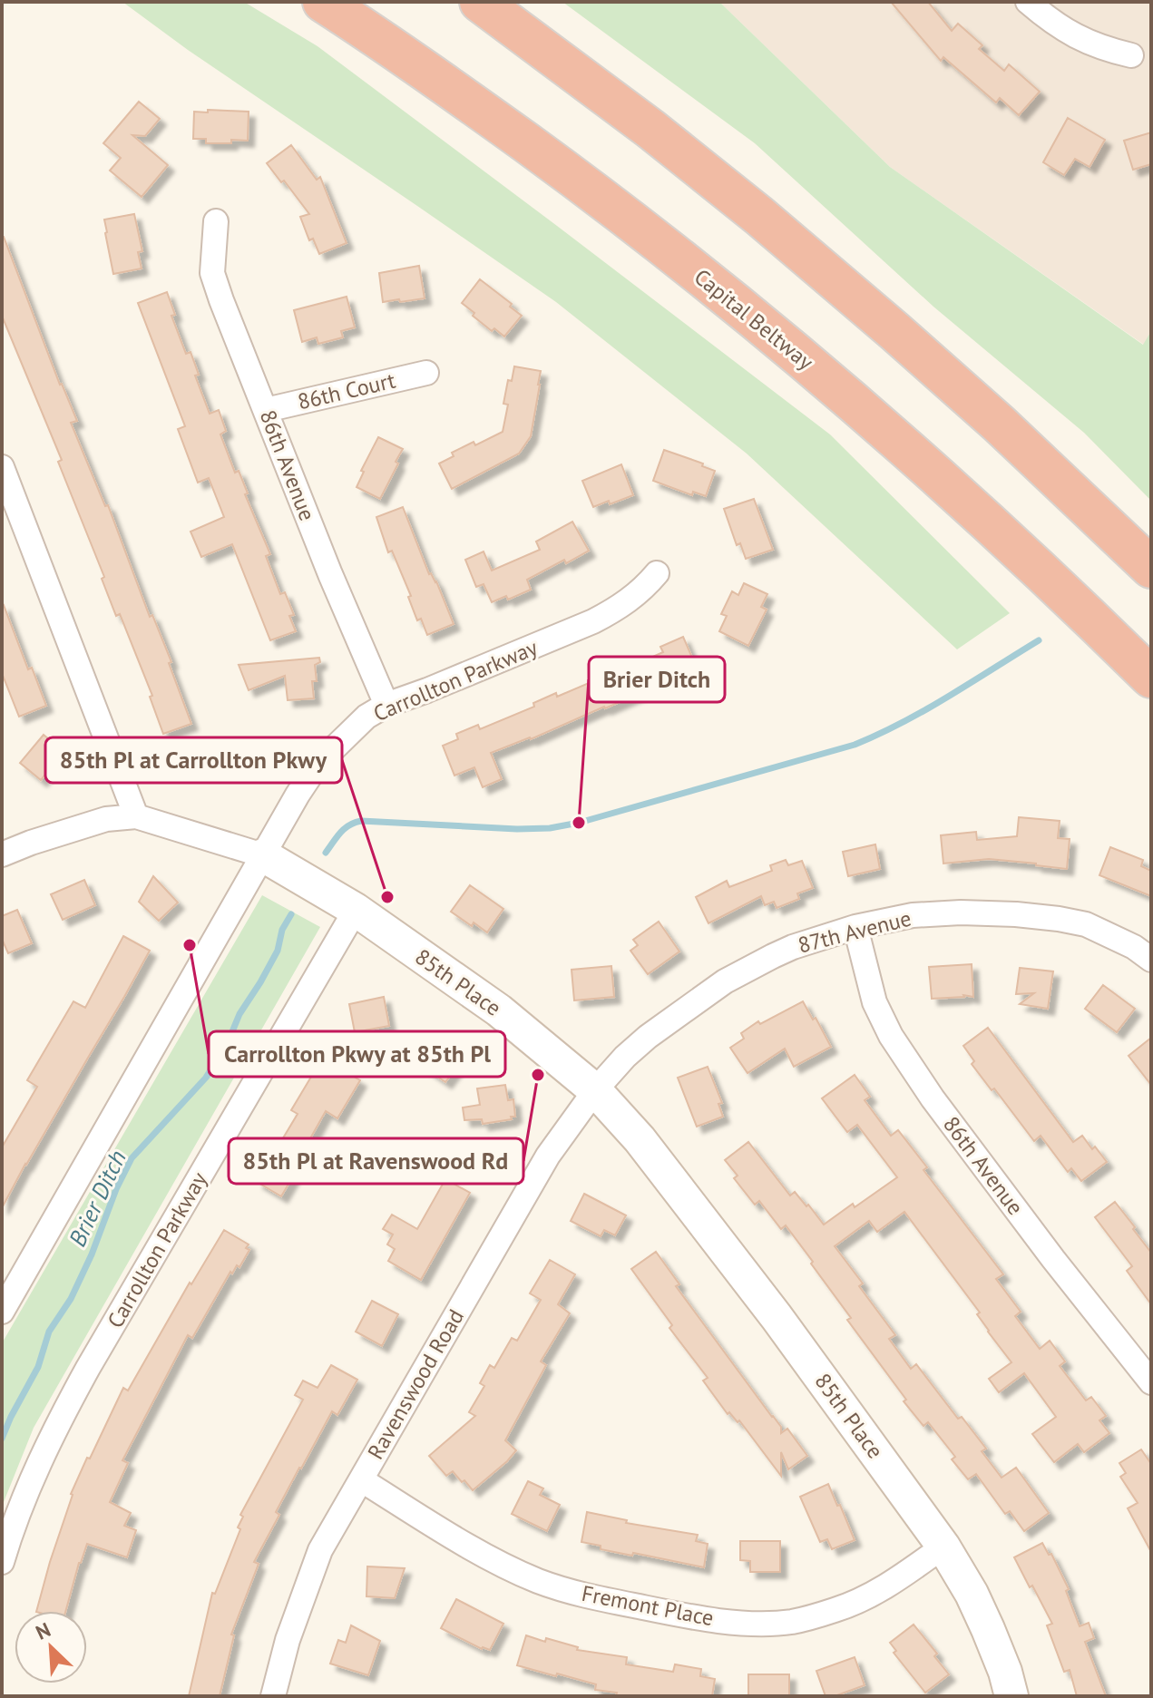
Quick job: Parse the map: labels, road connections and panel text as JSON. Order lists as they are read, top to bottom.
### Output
{
  "streets": {
    "highway": ["Capital Beltway"],
    "street": [
      "86th Court",
      "86th Avenue",
      "Carrollton Parkway",
      "87th Avenue",
      "85th Place",
      "Ravenswood Road",
      "Fremont Place"
    ]
  },
  "crossings": [
    ["86th Court", "86th Avenue"],
    ["86th Avenue", "Carrollton Parkway"],
    ["86th Avenue", "87th Avenue"],
    ["Carrollton Parkway", "85th Place"],
    ["87th Avenue", "85th Place"],
    ["87th Avenue", "Ravenswood Road"],
    ["85th Place", "Ravenswood Road"],
    ["85th Place", "Fremont Place"],
    ["Ravenswood Road", "Fremont Place"]
  ],
  "water": ["Brier Ditch"],
  "places": [
    "Brier Ditch",
    "85th Pl at Carrollton Pkwy",
    "Carrollton Pkwy at 85th Pl",
    "85th Pl at Ravenswood Rd"
  ],
  "north": "top left"
}
